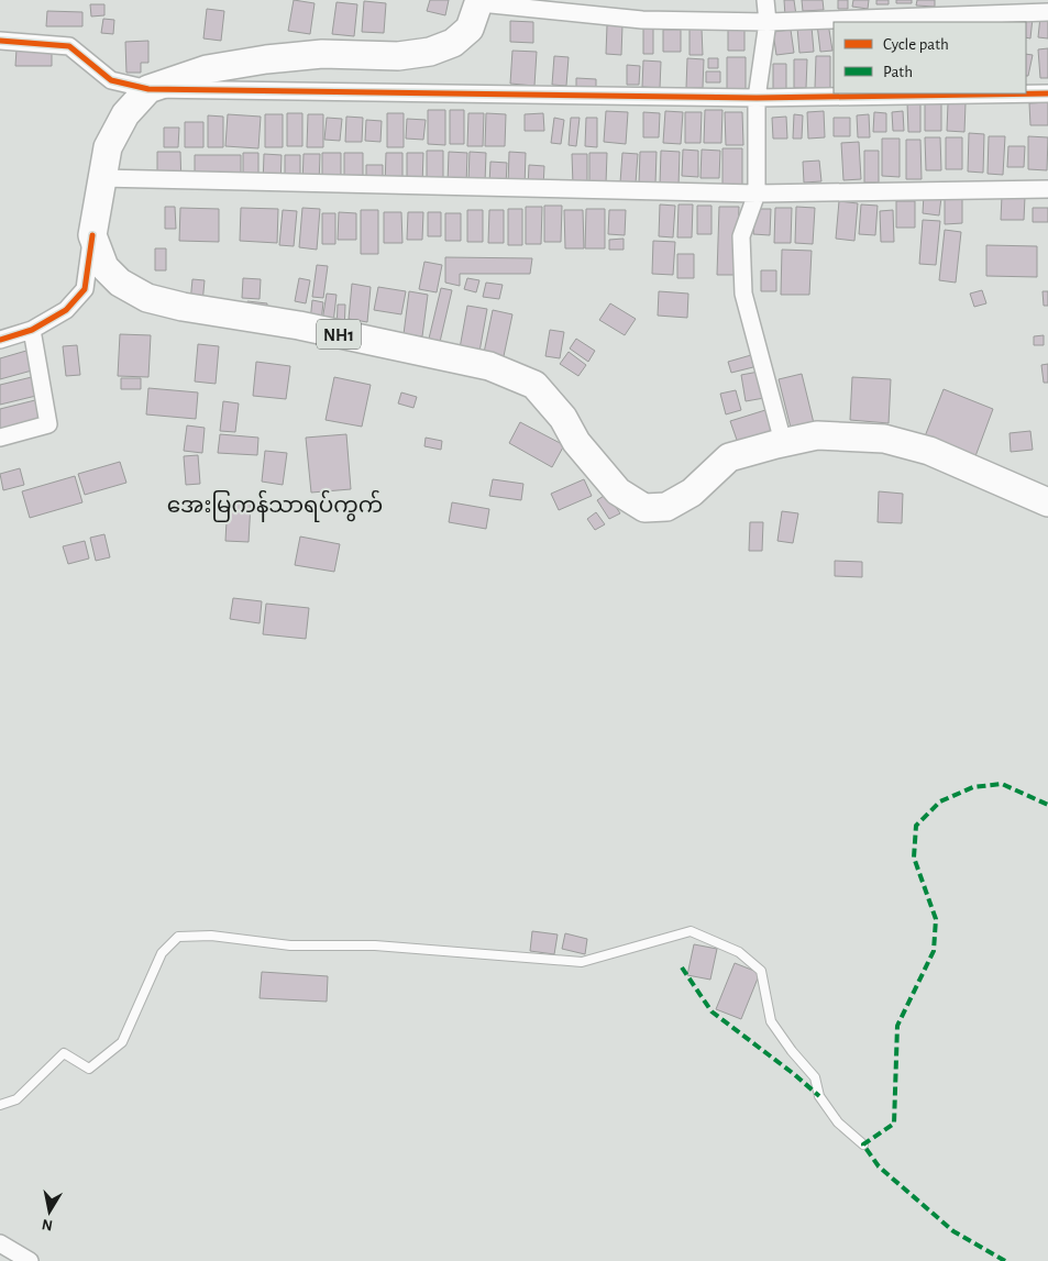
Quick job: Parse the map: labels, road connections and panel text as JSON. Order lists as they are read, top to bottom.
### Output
{
  "streets": {
    "highway": ["NH1"]
  },
  "districts": ["အေးမြကန်သာရပ်ကွက်"],
  "legend": ["Cycle path", "Path"],
  "north": "bottom"
}
